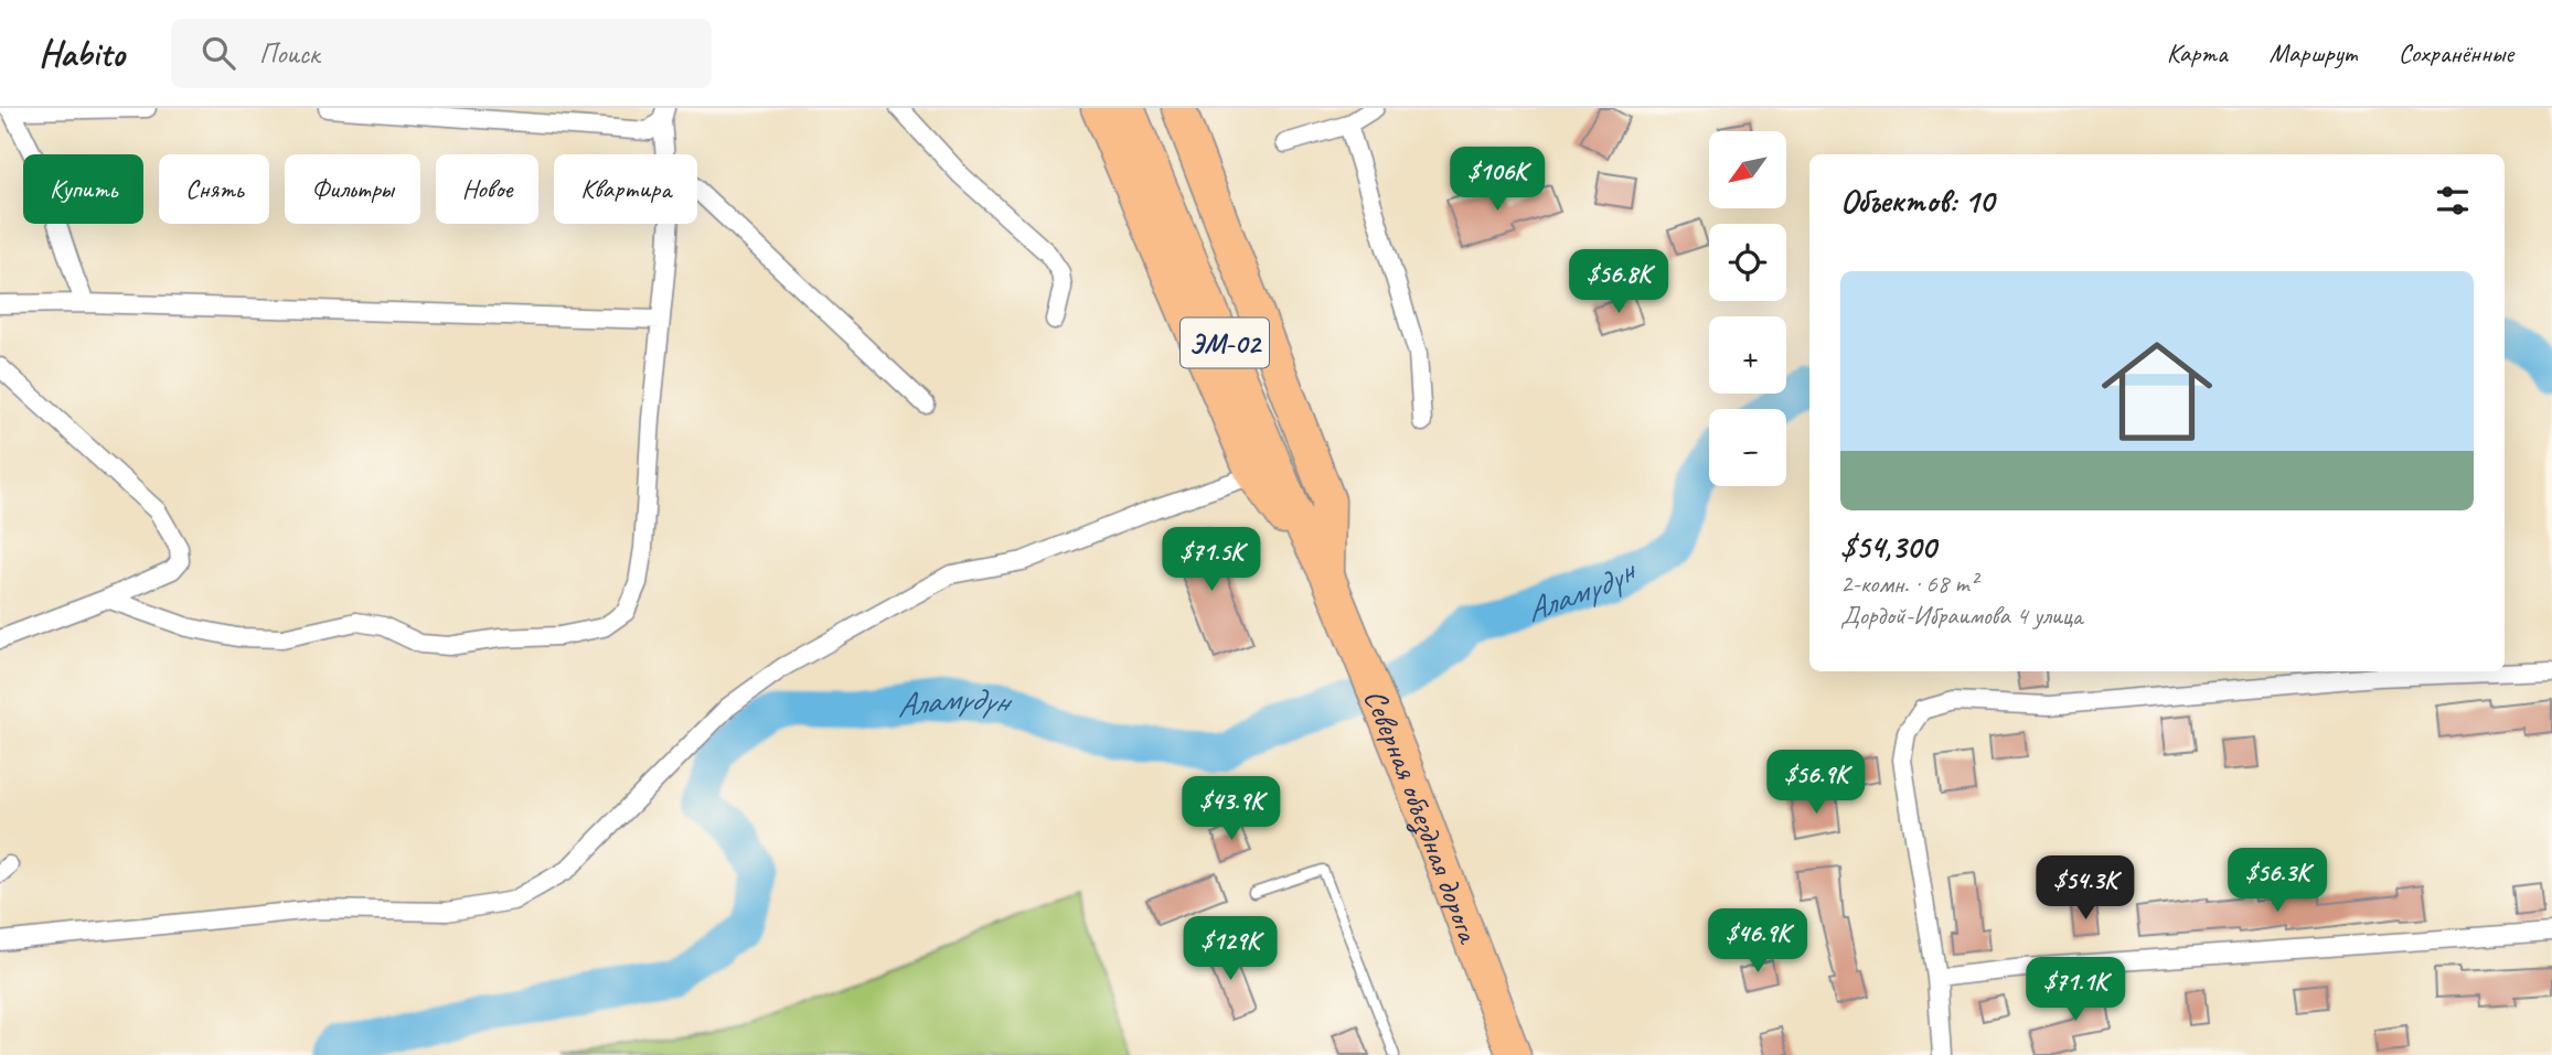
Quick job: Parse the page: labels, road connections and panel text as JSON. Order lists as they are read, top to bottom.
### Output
{
  "streets": {
    "highway": ["ЭМ-02", "Северная объездная дорога"]
  },
  "water": ["Аламүдүн"],
  "north": "bottom left",
  "page": {
    "header": "Habito",
    "search": "Поиск",
    "nav": ["Карта", "Маршрут", "Сохранённые"],
    "map_buttons": ["+", "−"],
    "price": [
      "$106K",
      "$56.8K",
      "$71.5K",
      "$56.9K",
      "$43.9K",
      "$56.3K",
      "$54.3K",
      "$46.9K",
      "$129K",
      "$71.1K"
    ],
    "chip": [
      "Купить",
      "Снять",
      "Фильтры",
      "Новое",
      "Квартира"
    ],
    "heading": "Объектов: 10",
    "list": [
      {
        "name": "$54,300",
        "note": "2-комн. · 68 m² · Дордой-Ибраимова 4 улица"
      }
    ]
  }
}
